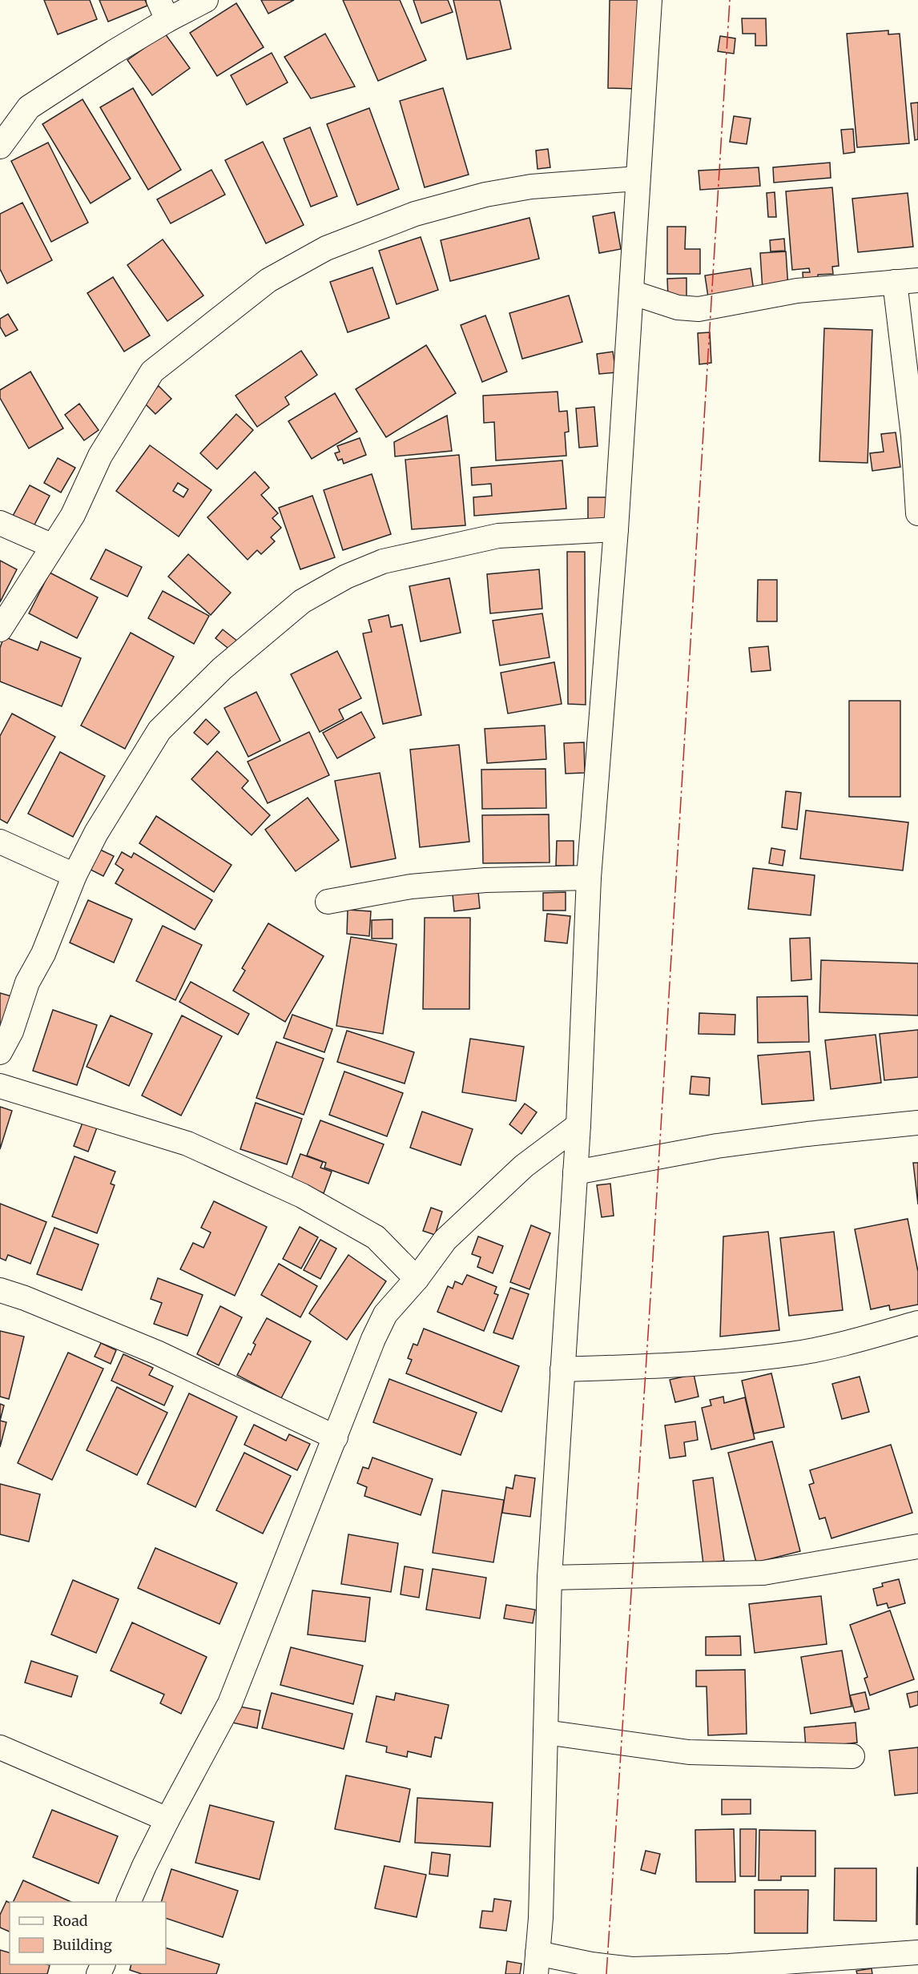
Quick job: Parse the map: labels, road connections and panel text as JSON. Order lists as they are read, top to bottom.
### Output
{
  "legend": ["Road", "Building"]
}
